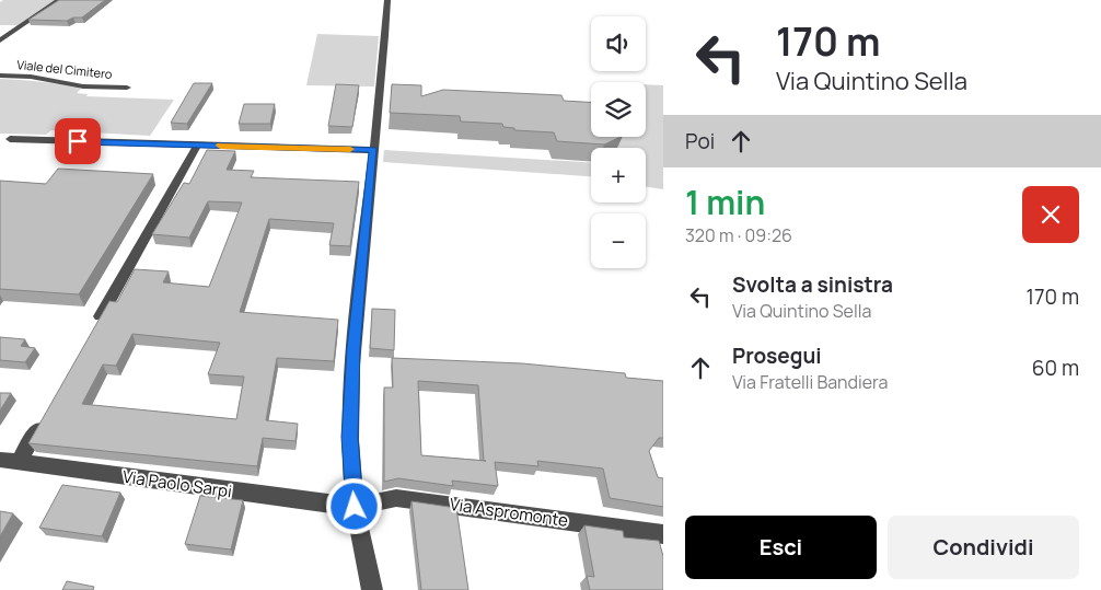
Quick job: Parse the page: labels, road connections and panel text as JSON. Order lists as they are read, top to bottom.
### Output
{
  "streets": {
    "street": ["Viale del Cimitero", "Via Paolo Sarpi", "Via Aspromonte"]
  },
  "crossings": [
    ["Via Paolo Sarpi", "Via Aspromonte"]
  ],
  "page": {
    "turn": ["170 m", "Via Quintino Sella"],
    "map_buttons": ["+", "−"],
    "then": "Poi",
    "heading": ["1 min", "320 m · 09:26"],
    "list": [
      {
        "name": "Svolta a sinistra",
        "note": "Via Quintino Sella",
        "value": "170 m"
      },
      {
        "name": "Prosegui",
        "note": "Via Fratelli Bandiera",
        "value": "60 m"
      }
    ],
    "buttons": ["Esci", "Condividi"]
  }
}
